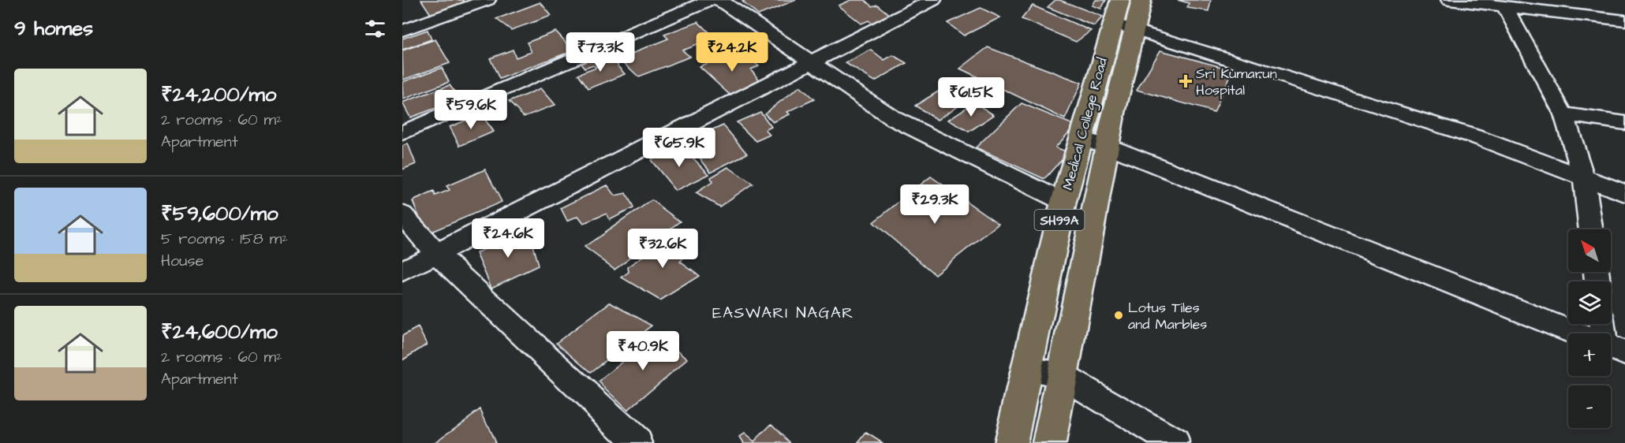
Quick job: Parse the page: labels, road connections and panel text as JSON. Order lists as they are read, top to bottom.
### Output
{
  "streets": {
    "main road": ["Medical College Road", "SH99A"]
  },
  "districts": ["EASWARI NAGAR"],
  "places": {
    "health": ["Sri Kumarun Hospital"],
    "other": ["Lotus Tiles and Marbles"]
  },
  "north": "top left",
  "page": {
    "heading": "9 homes",
    "price": [
      "₹73.3K",
      "₹24.2K",
      "₹61.5K",
      "₹59.6K",
      "₹65.9K",
      "₹29.3K",
      "₹24.6K",
      "₹32.6K",
      "₹40.9K"
    ],
    "list": [
      {
        "name": "₹24,200/mo",
        "note": "2 rooms · 60 m² · Apartment"
      },
      {
        "name": "₹59,600/mo",
        "note": "5 rooms · 158 m² · House"
      },
      {
        "name": "₹24,600/mo",
        "note": "2 rooms · 60 m² · Apartment"
      }
    ],
    "map_buttons": ["+", "−"]
  }
}
